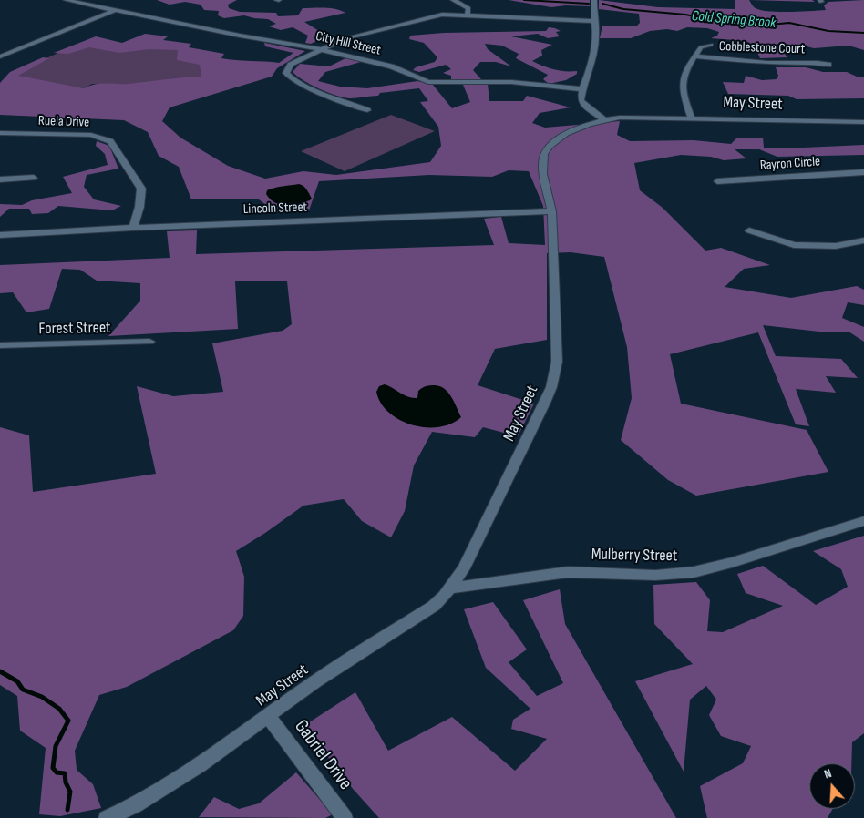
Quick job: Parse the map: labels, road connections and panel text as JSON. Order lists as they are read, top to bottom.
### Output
{
  "streets": {
    "street": [
      "City Hill Street",
      "Cobblestone Court",
      "May Street",
      "Ruela Drive",
      "Rayron Circle",
      "Lincoln Street",
      "Forest Street",
      "Mulberry Street",
      "Gabriel Drive"
    ]
  },
  "crossings": [
    ["May Street", "Lincoln Street"],
    ["May Street", "Mulberry Street"],
    ["May Street", "Gabriel Drive"],
    ["Ruela Drive", "Lincoln Street"]
  ],
  "water": ["Cold Spring Brook"],
  "north": "top"
}
